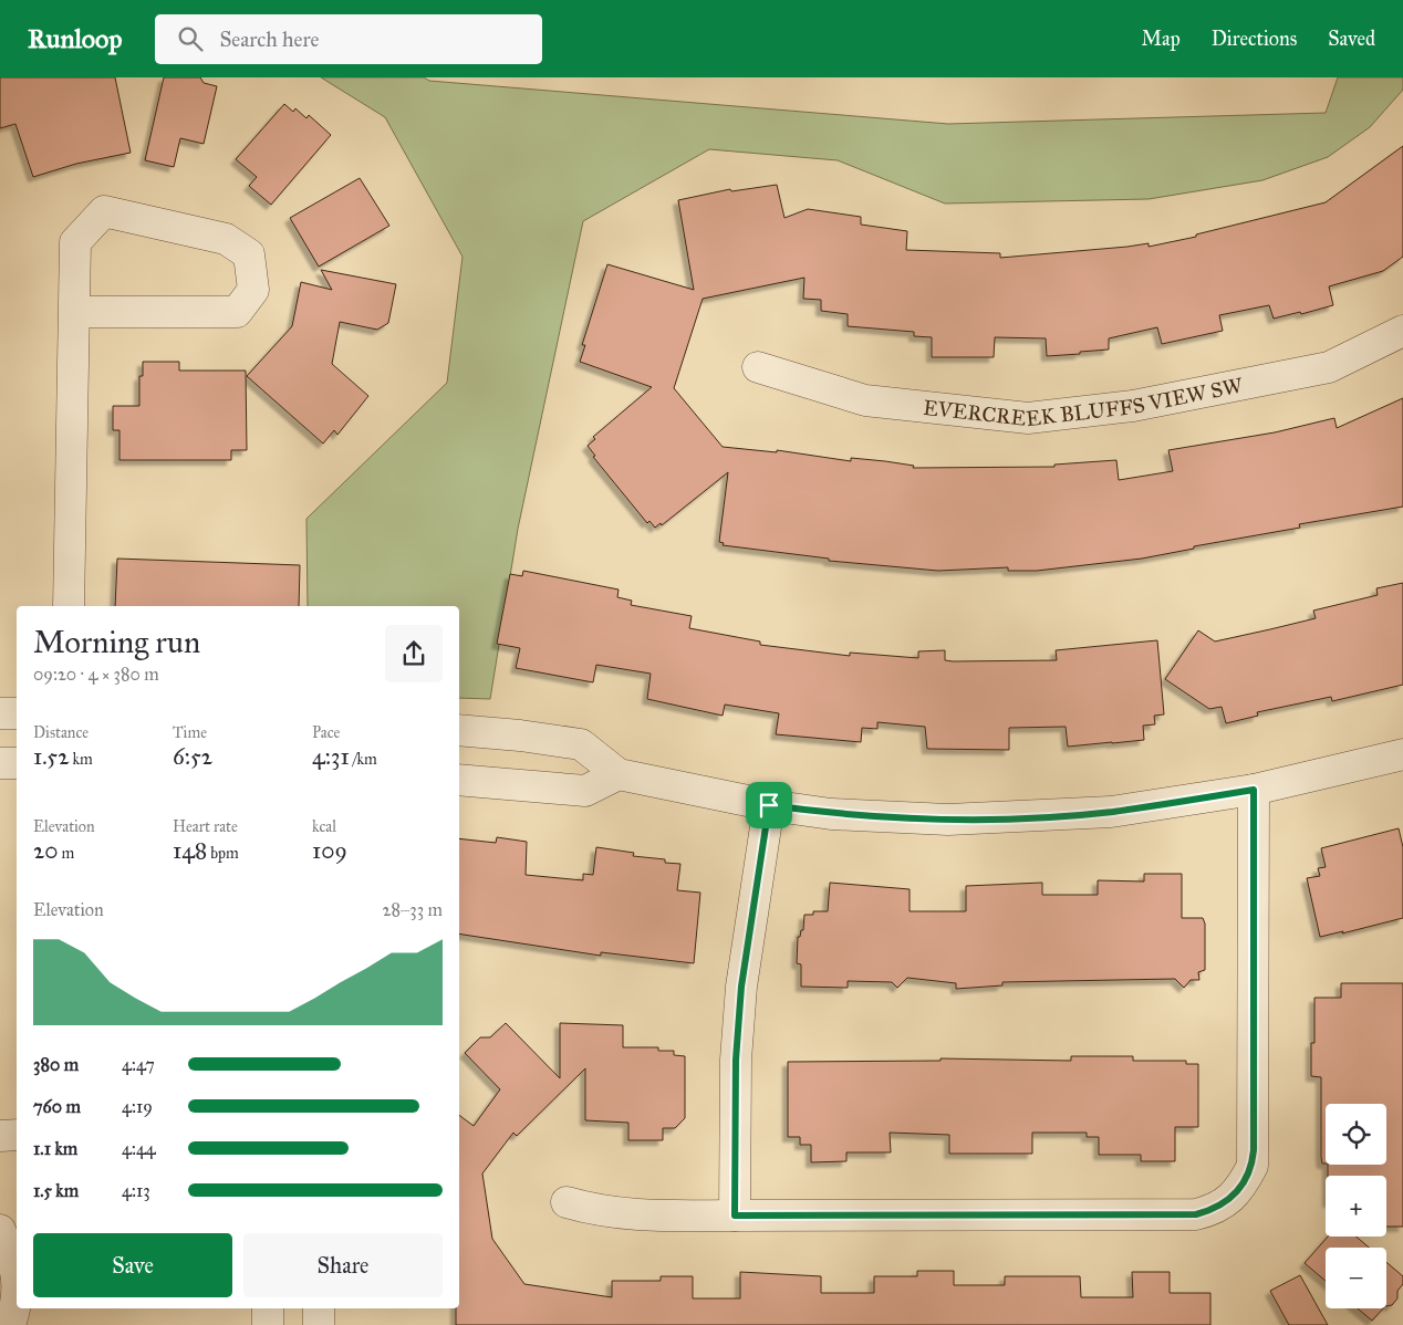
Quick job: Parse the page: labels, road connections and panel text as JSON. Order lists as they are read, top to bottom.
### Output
{
  "streets": {
    "street": ["EVERCREEK BLUFFS VIEW SW"]
  },
  "page": {
    "header": "Runloop",
    "search": "Search here",
    "nav": ["Map", "Directions", "Saved"],
    "heading": ["Morning run", "09:20 · 4 × 380 m"],
    "stats": [
      ["Distance", "1.52 km"],
      ["Time", "6:52"],
      ["Pace", "4:31 /km"],
      ["Elevation", "20 m"],
      ["Heart rate", "148 bpm"],
      ["kcal", "109"]
    ],
    "chart": ["Elevation", "28–33 m"],
    "list": [
      {
        "name": "380 m",
        "note": "4:47"
      },
      {
        "name": "760 m",
        "note": "4:19"
      },
      {
        "name": "1.1 km",
        "note": "4:44"
      },
      {
        "name": "1.5 km",
        "note": "4:13"
      }
    ],
    "map_buttons": ["+", "−"],
    "buttons": ["Save", "Share"]
  }
}
